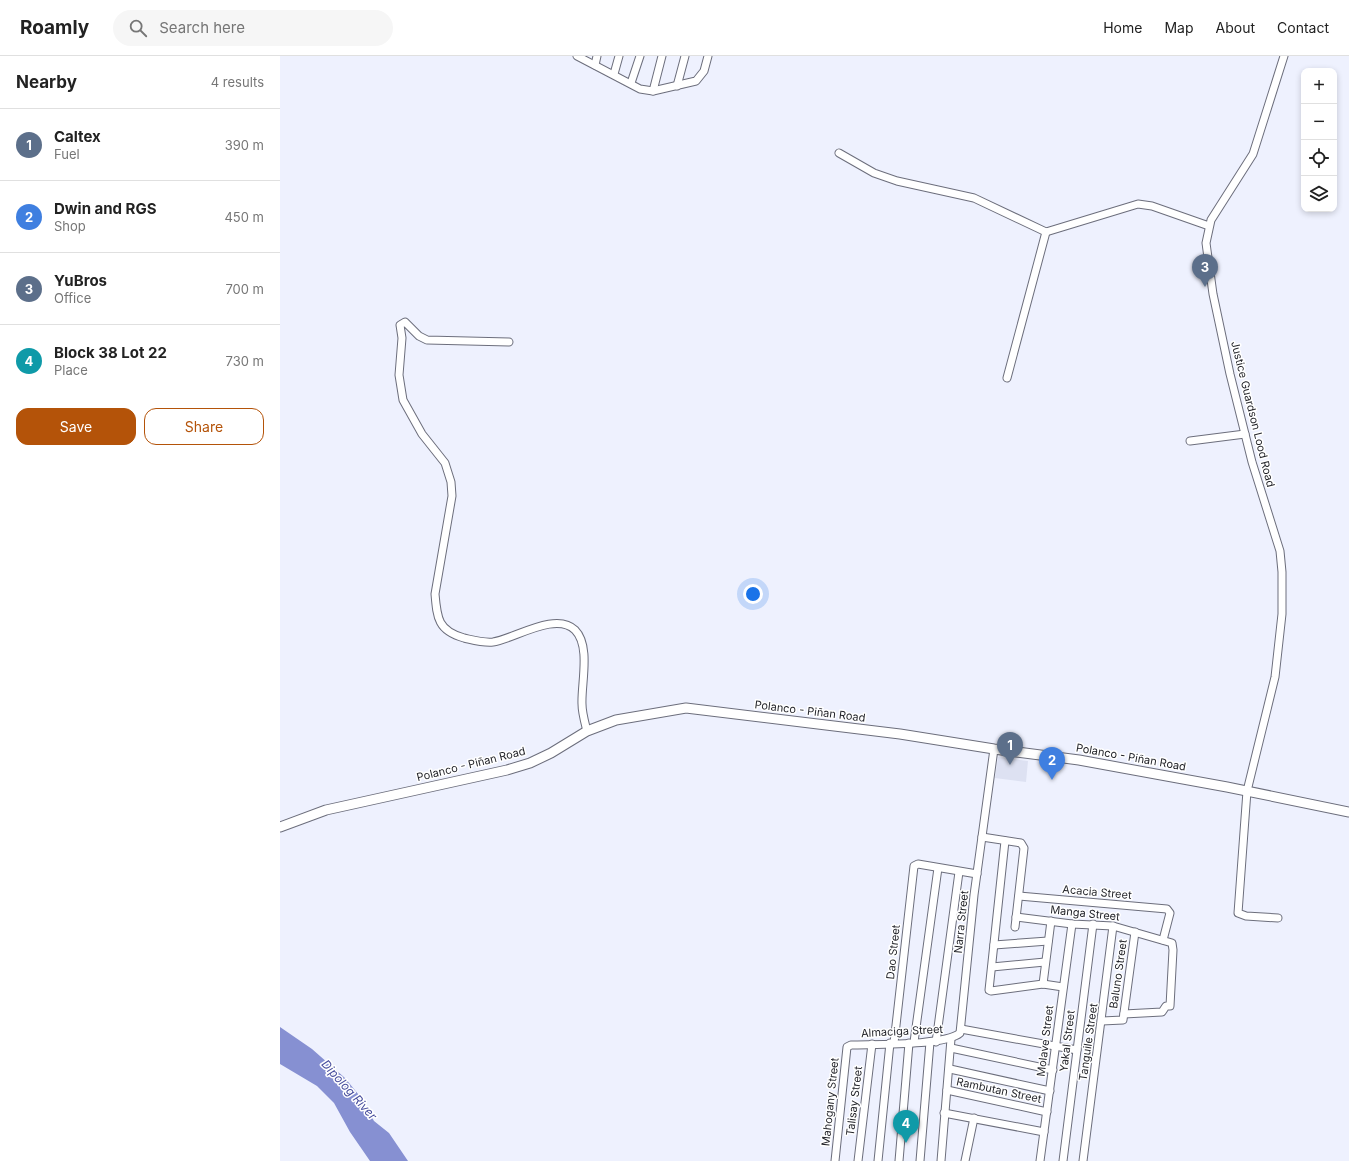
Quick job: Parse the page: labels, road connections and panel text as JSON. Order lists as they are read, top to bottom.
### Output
{
  "streets": {
    "main road": ["Polanco - Piñan Road"],
    "street": [
      "Justice Guardson Lood Road",
      "Acacia Street",
      "Manga Street",
      "Narra Street",
      "Dao Street",
      "Baluno Street",
      "Almaciga Street",
      "Molave Street",
      "Yakal Street",
      "Tanguile Street",
      "Rambutan Street",
      "Talisay Street",
      "Mahogany Street"
    ]
  },
  "crossings": [
    ["Justice Guardson Lood Road", "Polanco - Piñan Road"],
    ["Polanco - Piñan Road", "Narra Street"],
    ["Acacia Street", "Manga Street"],
    ["Manga Street", "Baluno Street"],
    ["Manga Street", "Molave Street"],
    ["Manga Street", "Yakal Street"],
    ["Manga Street", "Tanguile Street"],
    ["Narra Street", "Almaciga Street"],
    ["Dao Street", "Almaciga Street"],
    ["Almaciga Street", "Talisay Street"],
    ["Almaciga Street", "Mahogany Street"],
    ["Molave Street", "Rambutan Street"]
  ],
  "water": ["Dipolog River"],
  "page": {
    "header": "Roamly",
    "search": "Search here",
    "nav": [
      "Home",
      "Map",
      "About",
      "Contact"
    ],
    "heading": ["Nearby", "4 results"],
    "map_buttons": ["+", "−"],
    "list": [
      {
        "mark": "1",
        "name": "Caltex",
        "note": "Fuel",
        "value": "390 m"
      },
      {
        "mark": "2",
        "name": "Dwin and RGS",
        "note": "Shop",
        "value": "450 m"
      },
      {
        "mark": "3",
        "name": "YuBros",
        "note": "Office",
        "value": "700 m"
      },
      {
        "mark": "4",
        "name": "Block 38 Lot 22",
        "note": "Place",
        "value": "730 m"
      }
    ],
    "pins": [
      "3",
      "1",
      "2",
      "4"
    ],
    "buttons": ["Save", "Share"]
  }
}
